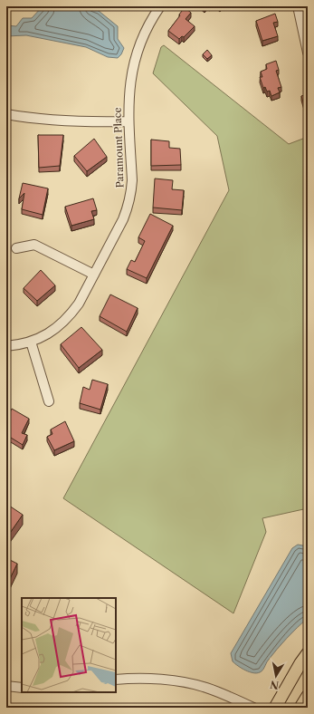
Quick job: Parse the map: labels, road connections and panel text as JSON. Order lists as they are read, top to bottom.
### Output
{
  "streets": {
    "street": ["Paramount Place"]
  },
  "north": "bottom"
}
